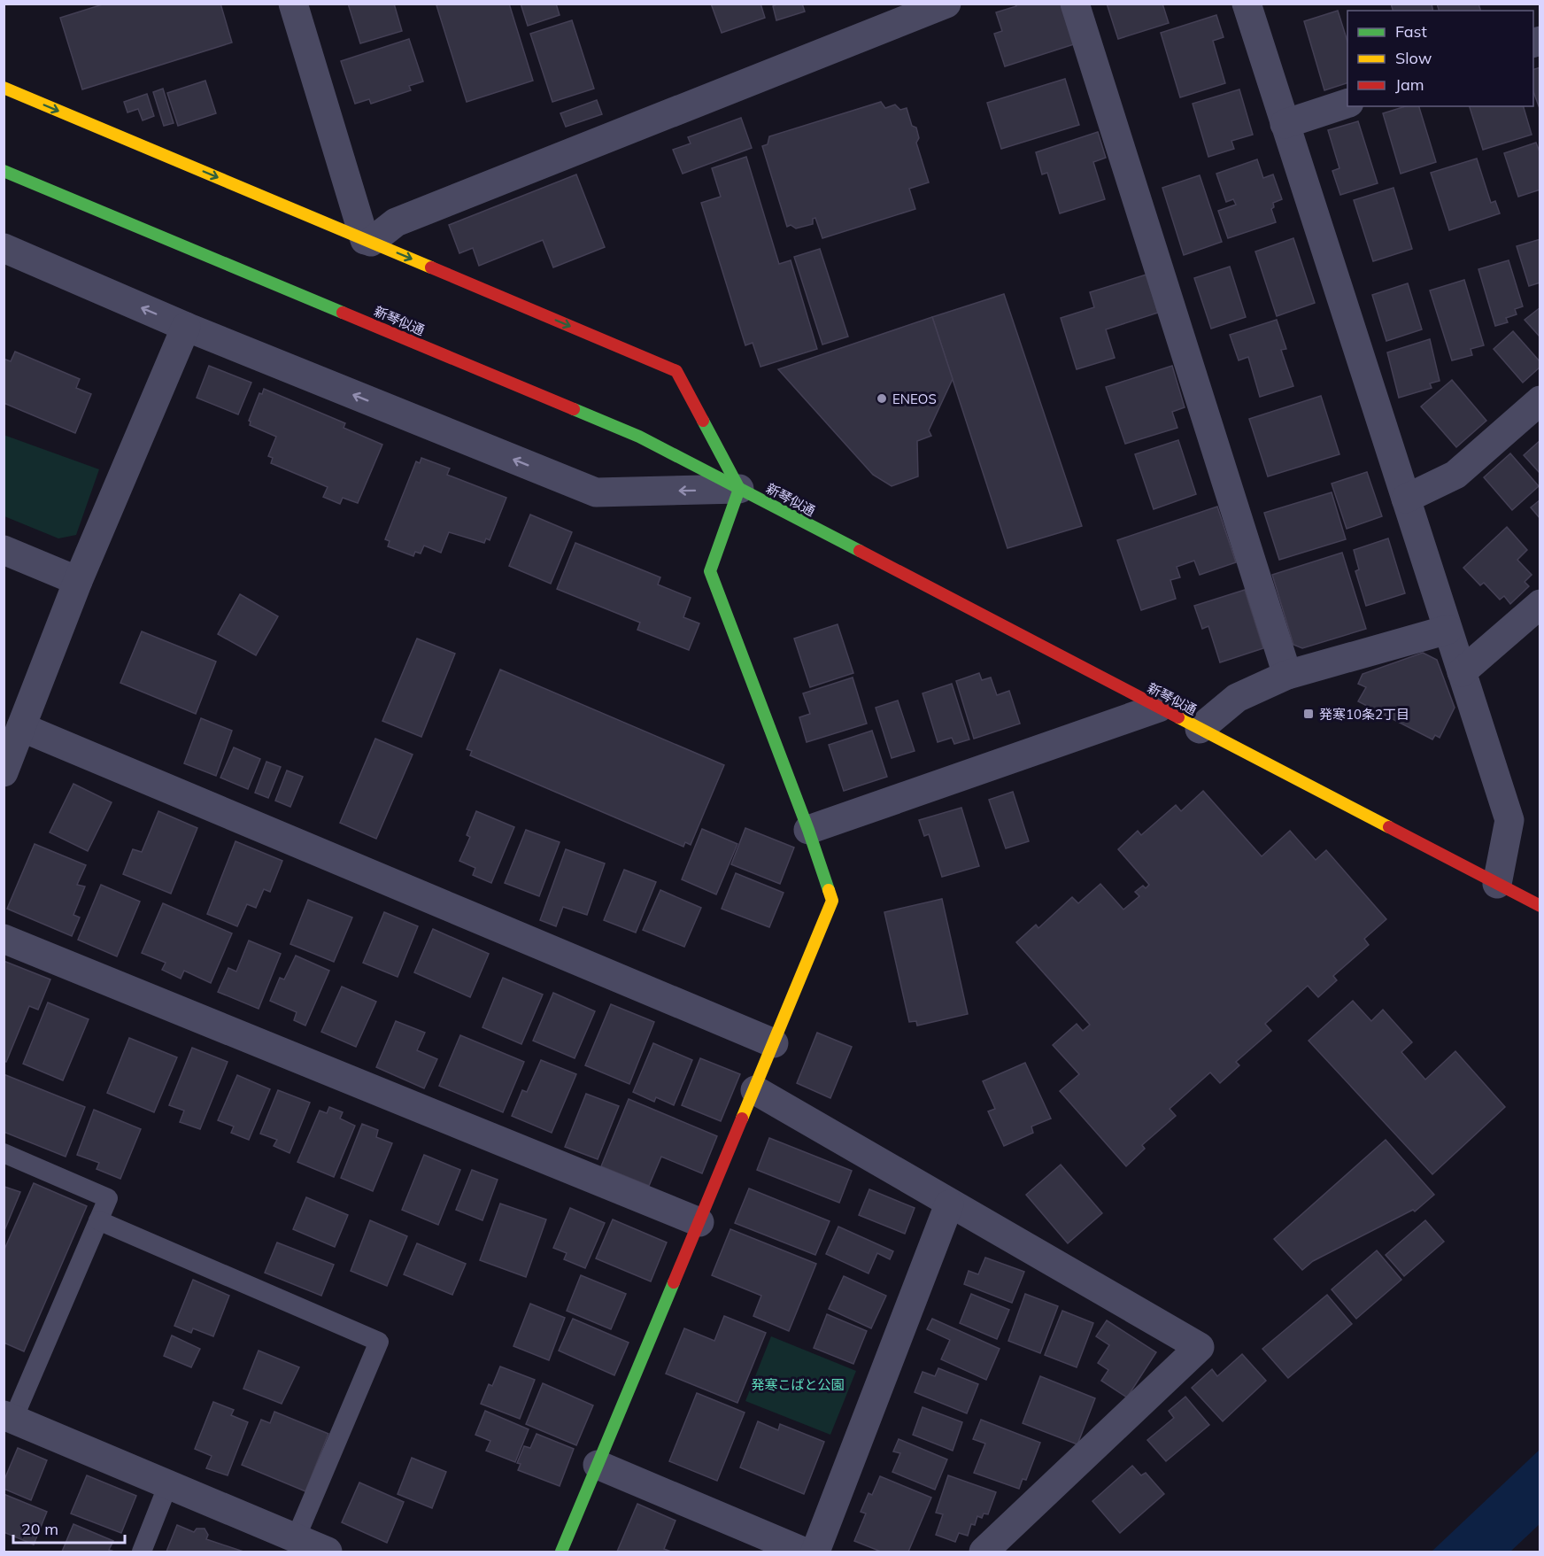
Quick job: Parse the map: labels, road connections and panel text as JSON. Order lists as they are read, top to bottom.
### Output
{
  "streets": {
    "street": ["新琴似通"]
  },
  "parks": ["発寒こばと公園"],
  "places": {
    "other": ["ENEOS"],
    "transit": ["発寒10条2丁目"]
  },
  "legend": ["Fast", "Slow", "Jam"],
  "scale_bar": "20 m"
}
